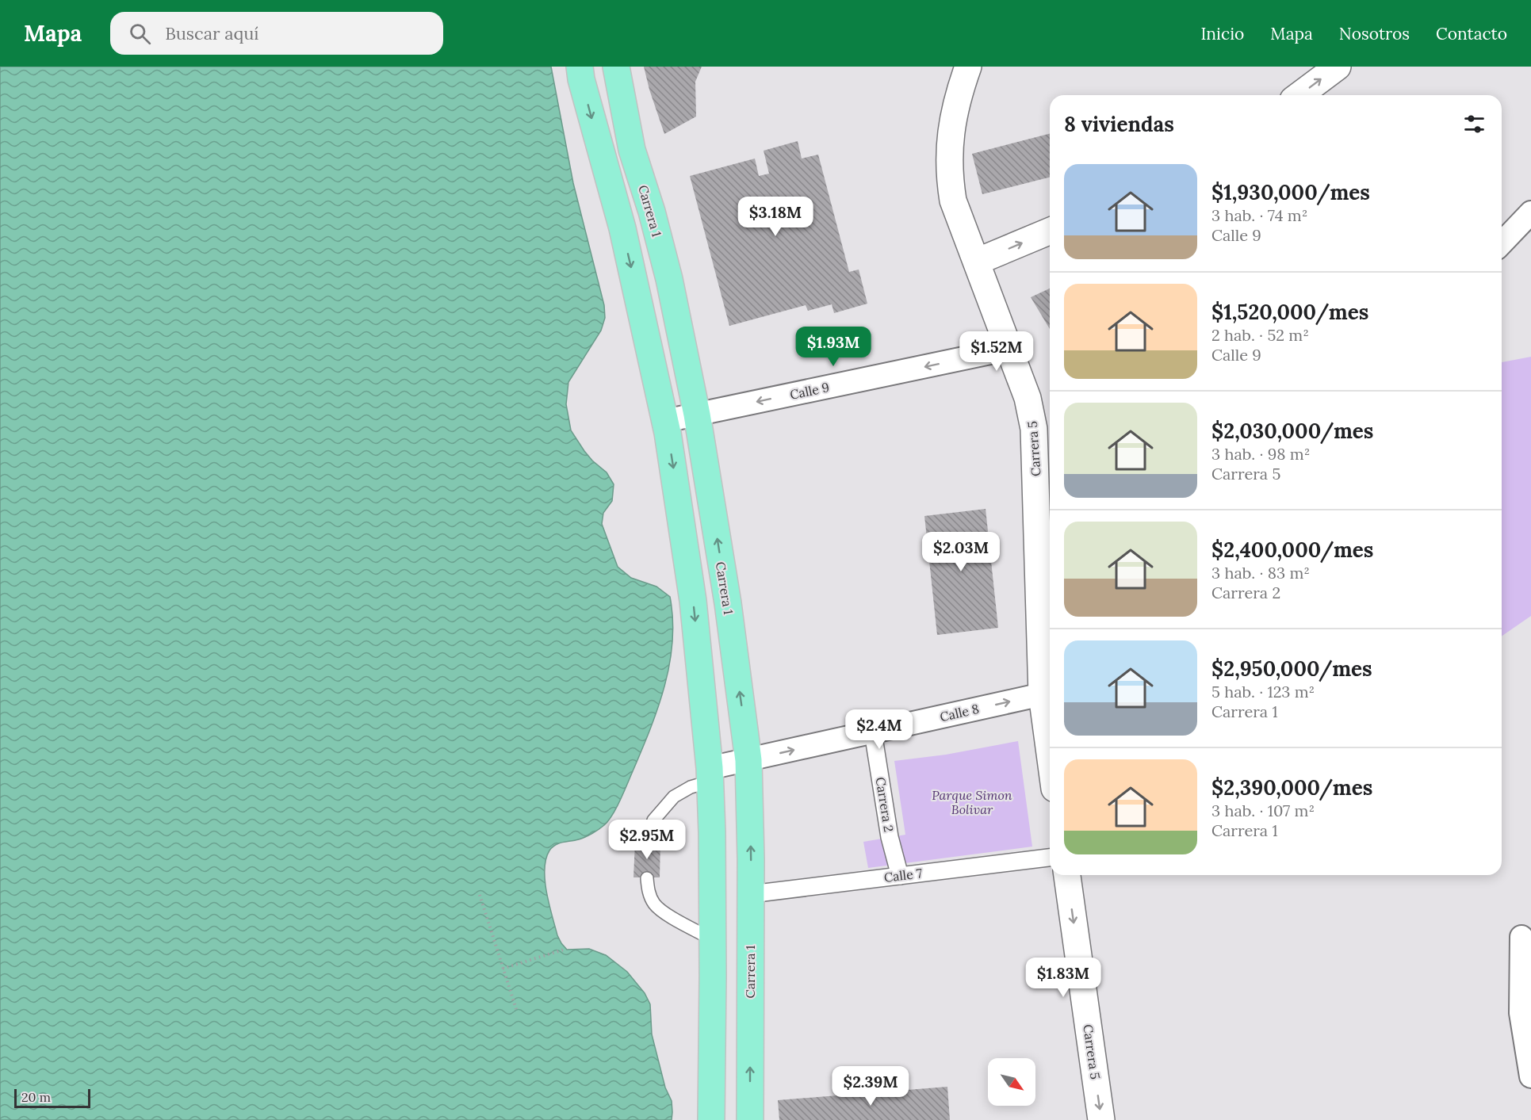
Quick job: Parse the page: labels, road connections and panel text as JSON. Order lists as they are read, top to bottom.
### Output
{
  "streets": {
    "highway": ["Carrera 1"],
    "street": [
      "Calle 9",
      "Carrera 5",
      "Calle 8",
      "Carrera 2",
      "Calle 7"
    ]
  },
  "crossings": [
    ["Carrera 1", "Calle 9"],
    ["Carrera 1", "Calle 8"],
    ["Carrera 1", "Calle 7"],
    ["Calle 9", "Carrera 5"],
    ["Carrera 5", "Calle 8"],
    ["Calle 8", "Carrera 2"],
    ["Carrera 2", "Calle 7"]
  ],
  "one_way": ["Calle 9", "Calle 8"],
  "parks": ["Parque Simon Bolivar"],
  "scale_bar": "20 m",
  "north": "bottom right",
  "page": {
    "header": "Mapa",
    "search": "Buscar aquí",
    "nav": [
      "Inicio",
      "Mapa",
      "Nosotros",
      "Contacto"
    ],
    "heading": "8 viviendas",
    "list": [
      {
        "name": "$1,930,000/mes",
        "note": "3 hab. · 74 m² · Calle 9"
      },
      {
        "name": "$1,520,000/mes",
        "note": "2 hab. · 52 m² · Calle 9"
      },
      {
        "name": "$2,030,000/mes",
        "note": "3 hab. · 98 m² · Carrera 5"
      },
      {
        "name": "$2,400,000/mes",
        "note": "3 hab. · 83 m² · Carrera 2"
      },
      {
        "name": "$2,950,000/mes",
        "note": "5 hab. · 123 m² · Carrera 1"
      },
      {
        "name": "$2,390,000/mes",
        "note": "3 hab. · 107 m² · Carrera 1"
      }
    ],
    "price": [
      "$3.18M",
      "$1.93M",
      "$1.52M",
      "$2.03M",
      "$2.4M",
      "$2.95M",
      "$1.83M",
      "$2.39M"
    ],
    "scale": "20 m"
  }
}
